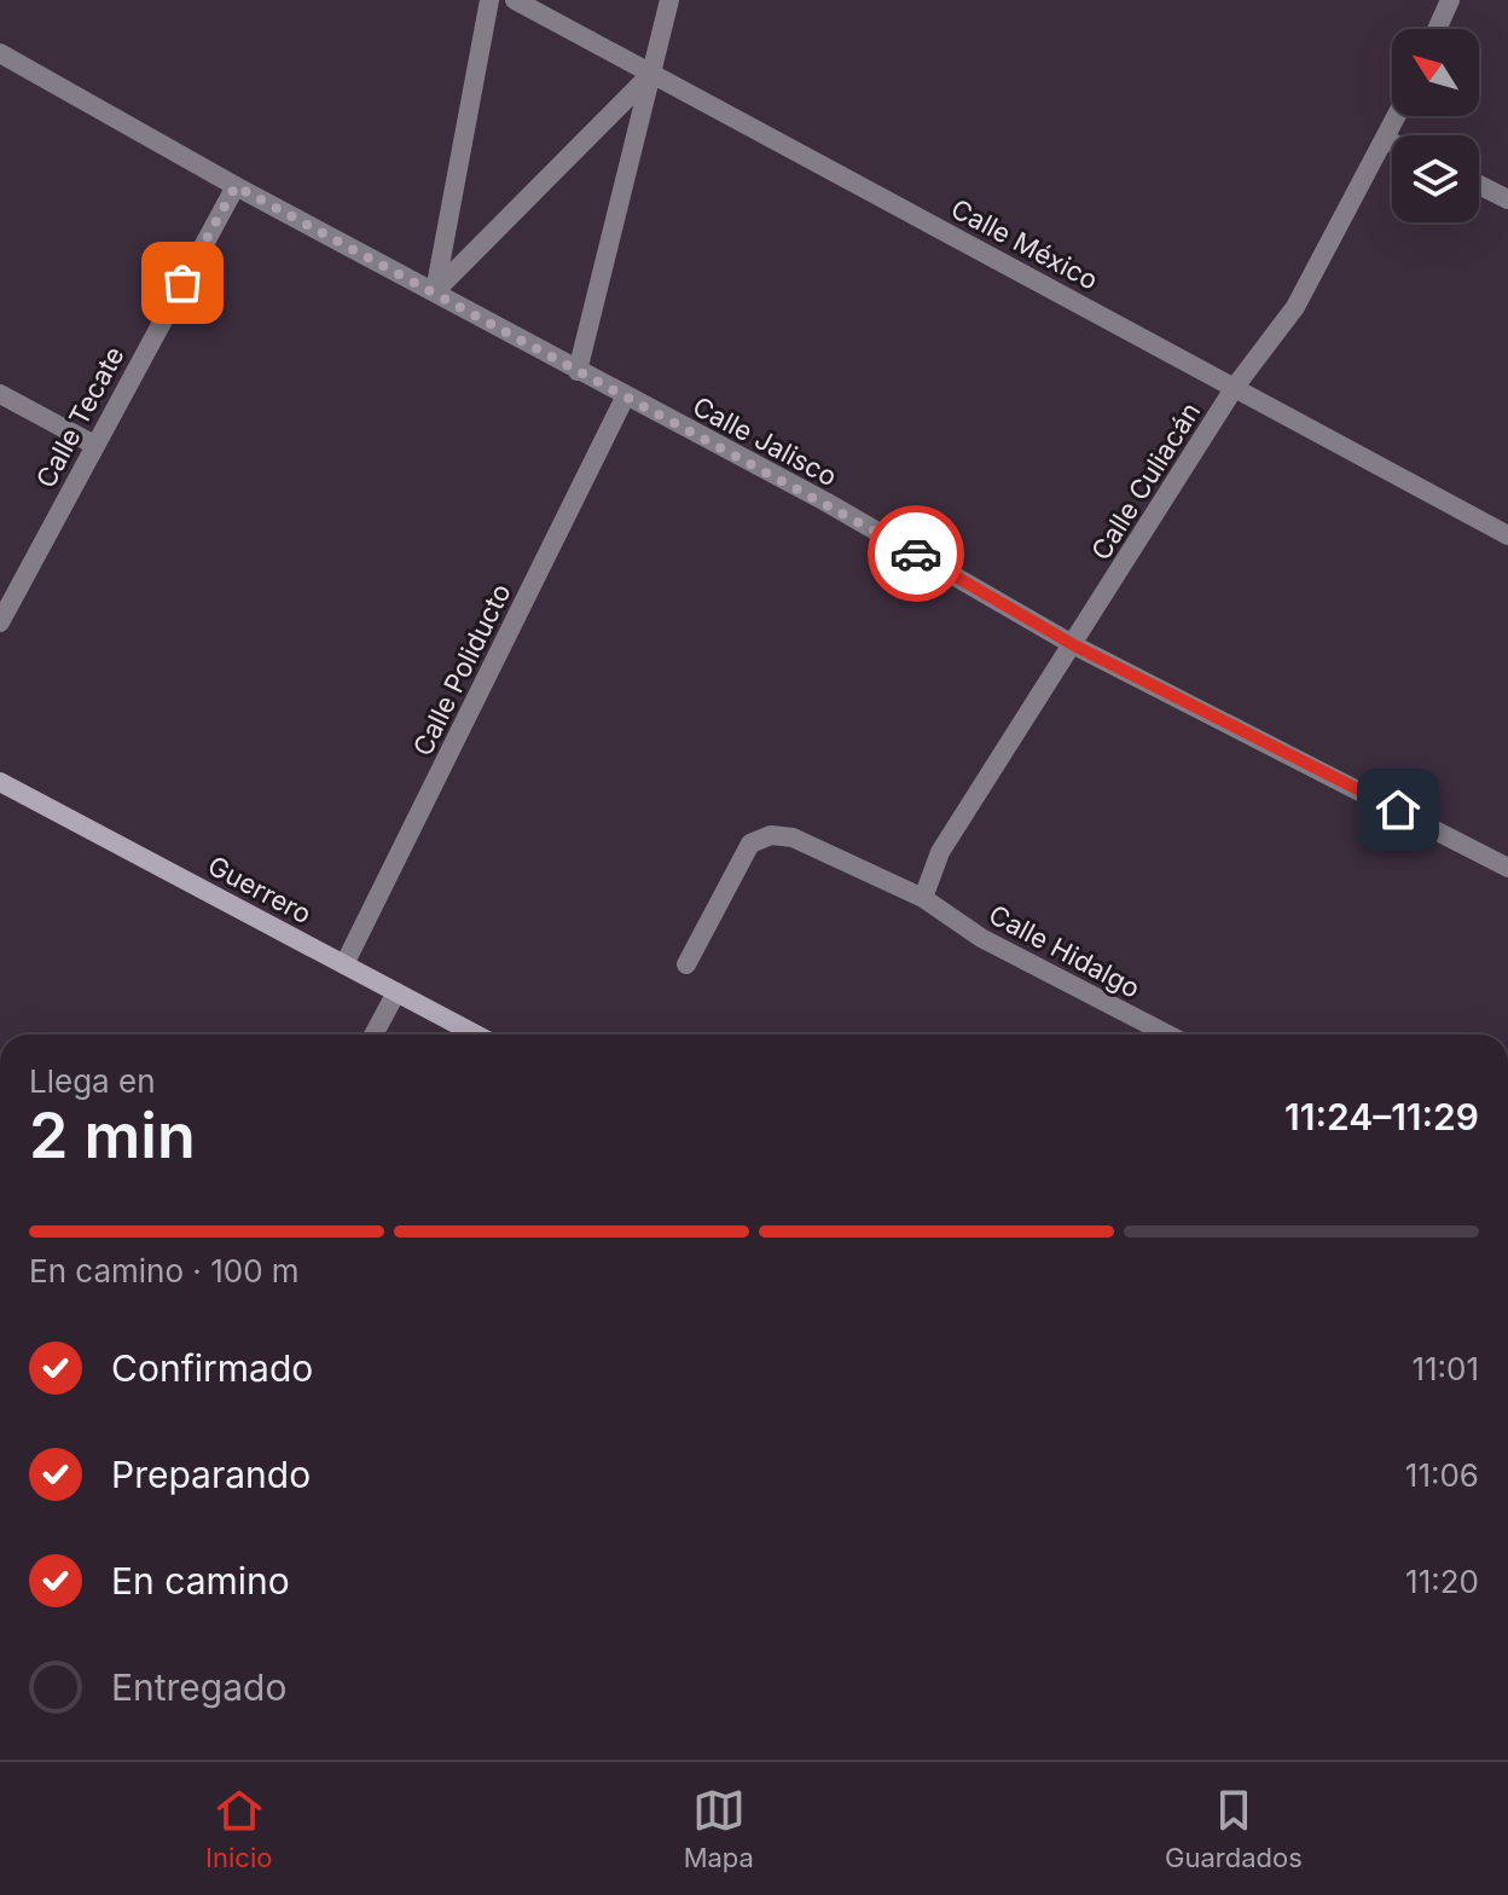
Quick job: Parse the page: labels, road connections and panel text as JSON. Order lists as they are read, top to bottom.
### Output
{
  "streets": {
    "main road": ["Guerrero"],
    "street": [
      "Calle México",
      "Calle Tecate",
      "Calle Jalisco",
      "Calle Culiacán",
      "Calle Poliducto",
      "Calle Hidalgo"
    ]
  },
  "crossings": [
    ["Calle México", "Calle Culiacán"],
    ["Calle Tecate", "Calle Jalisco"],
    ["Calle Jalisco", "Calle Culiacán"],
    ["Calle Jalisco", "Calle Poliducto"],
    ["Calle Culiacán", "Calle Hidalgo"],
    ["Calle Poliducto", "Guerrero"]
  ],
  "north": "top left",
  "page": {
    "heading": ["2 min", "Llega en", "11:24–11:29"],
    "bar": "En camino · 100 m",
    "list": [
      ["Confirmado", "11:01"],
      ["Preparando", "11:06"],
      ["En camino", "11:20"],
      "Entregado"
    ],
    "tabs": ["Inicio", "Mapa", "Guardados"]
  }
}
